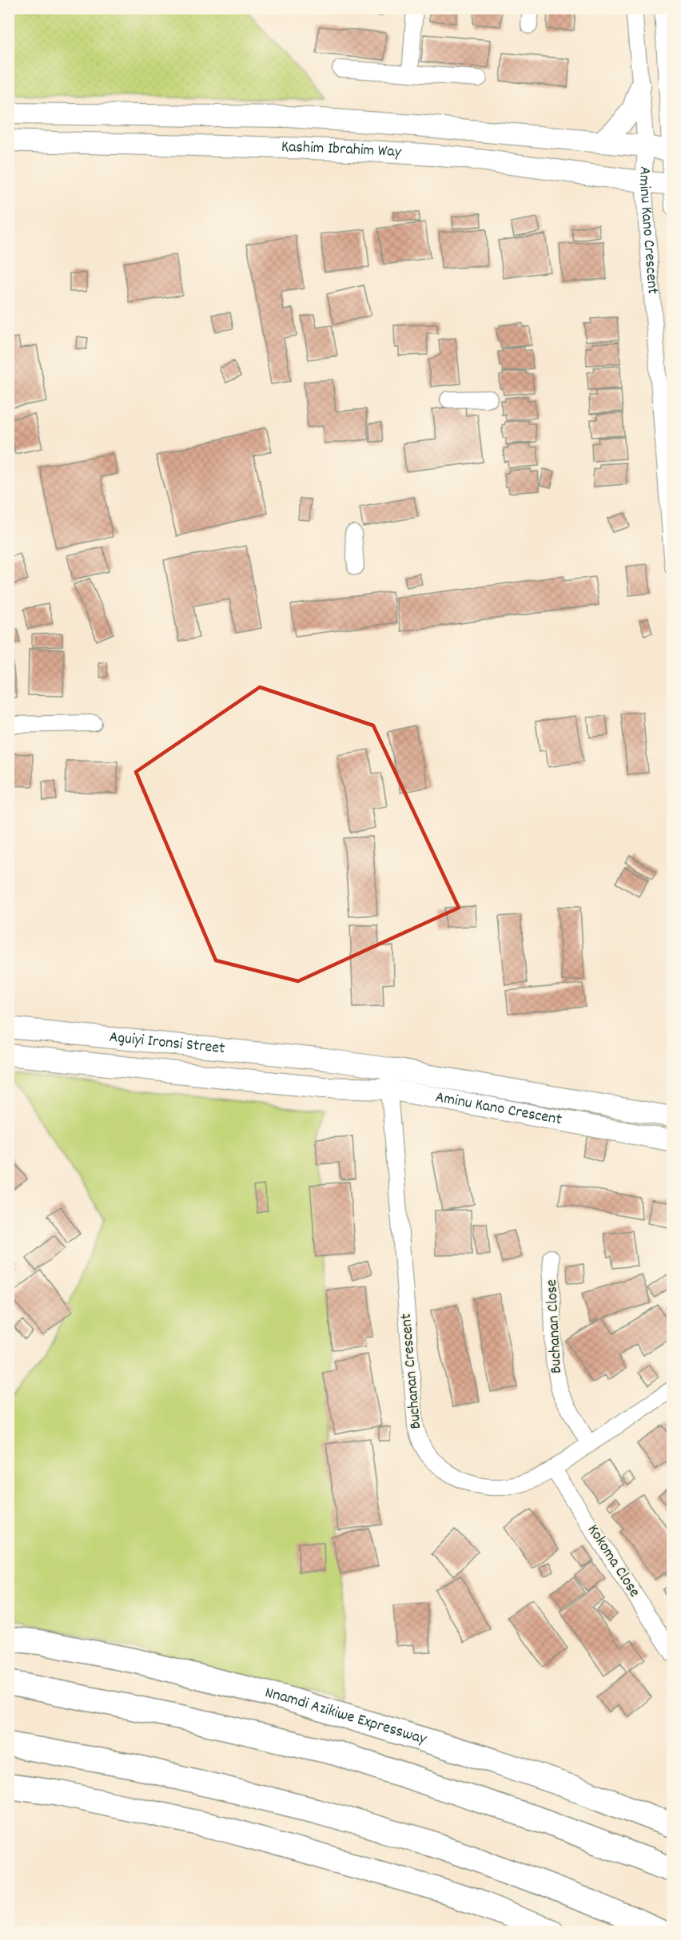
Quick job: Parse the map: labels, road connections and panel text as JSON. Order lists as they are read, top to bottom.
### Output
{
  "streets": {
    "highway": ["Nnamdi Azikiwe Expressway"],
    "main road": ["Kashim Ibrahim Way", "Aminu Kano Crescent", "Aguiyi Ironsi Street"],
    "street": ["Buchanan Close", "Buchanan Crescent", "Kokoma Close"]
  },
  "crossings": [
    ["Kashim Ibrahim Way", "Aminu Kano Crescent"],
    ["Aminu Kano Crescent", "Aguiyi Ironsi Street"],
    ["Aminu Kano Crescent", "Buchanan Crescent"],
    ["Buchanan Close", "Buchanan Crescent"],
    ["Buchanan Crescent", "Kokoma Close"]
  ]
}
